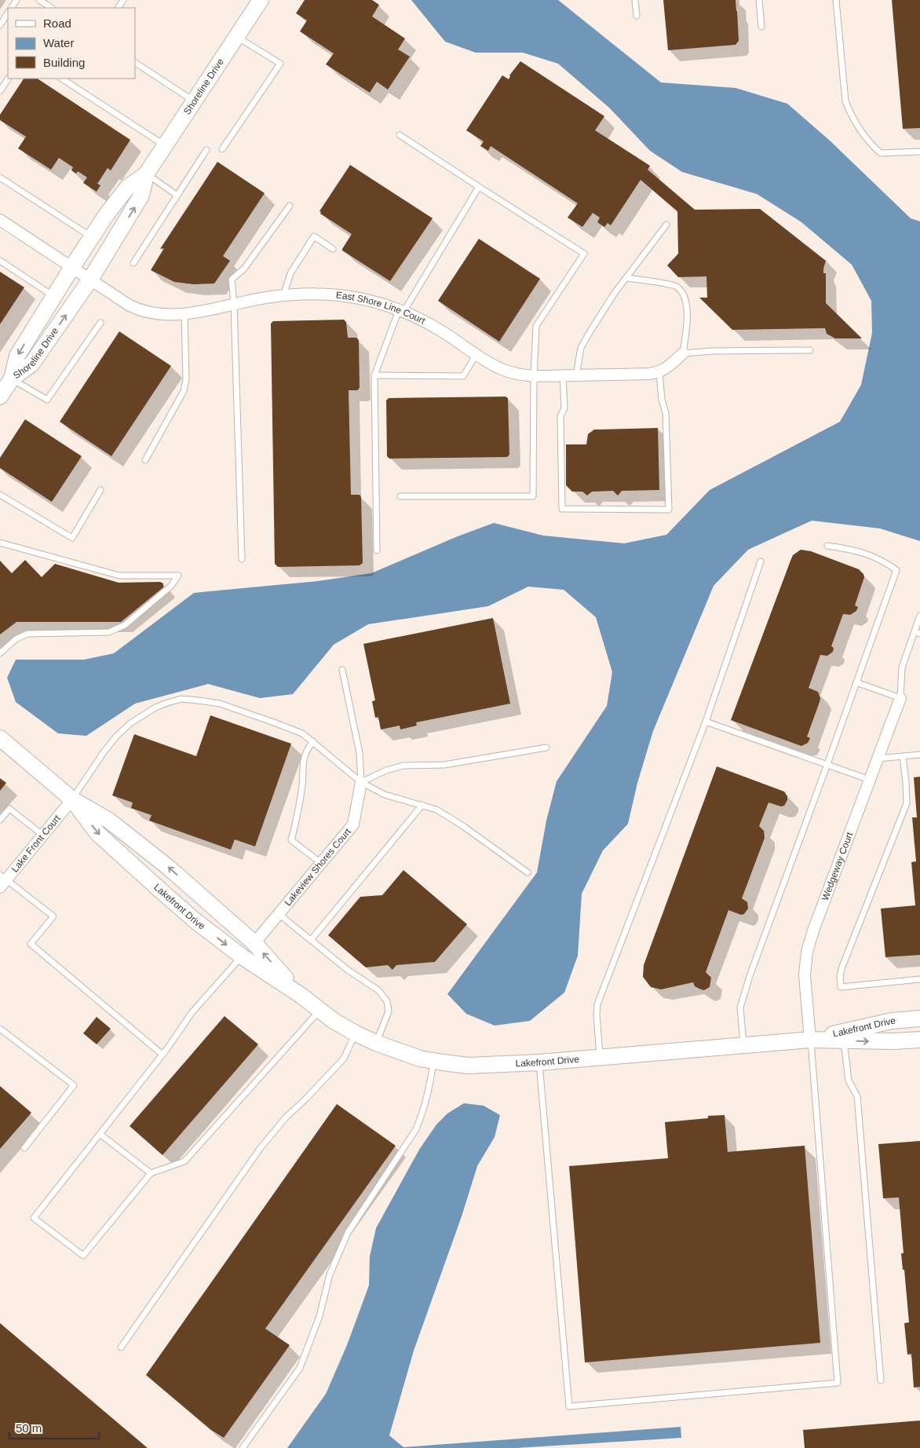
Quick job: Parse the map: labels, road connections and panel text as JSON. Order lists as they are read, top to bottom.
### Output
{
  "streets": {
    "street": [
      "Shoreline Drive",
      "East Shore Line Court",
      "Lake Front Court",
      "Wedgeway Court",
      "Lakeview Shores Court",
      "Lakefront Drive"
    ]
  },
  "crossings": [
    ["Shoreline Drive", "East Shore Line Court"],
    ["Lake Front Court", "Lakefront Drive"],
    ["Wedgeway Court", "Lakefront Drive"],
    ["Lakeview Shores Court", "Lakefront Drive"]
  ],
  "legend": ["Road", "Water", "Building"],
  "scale_bar": "50 m"
}
